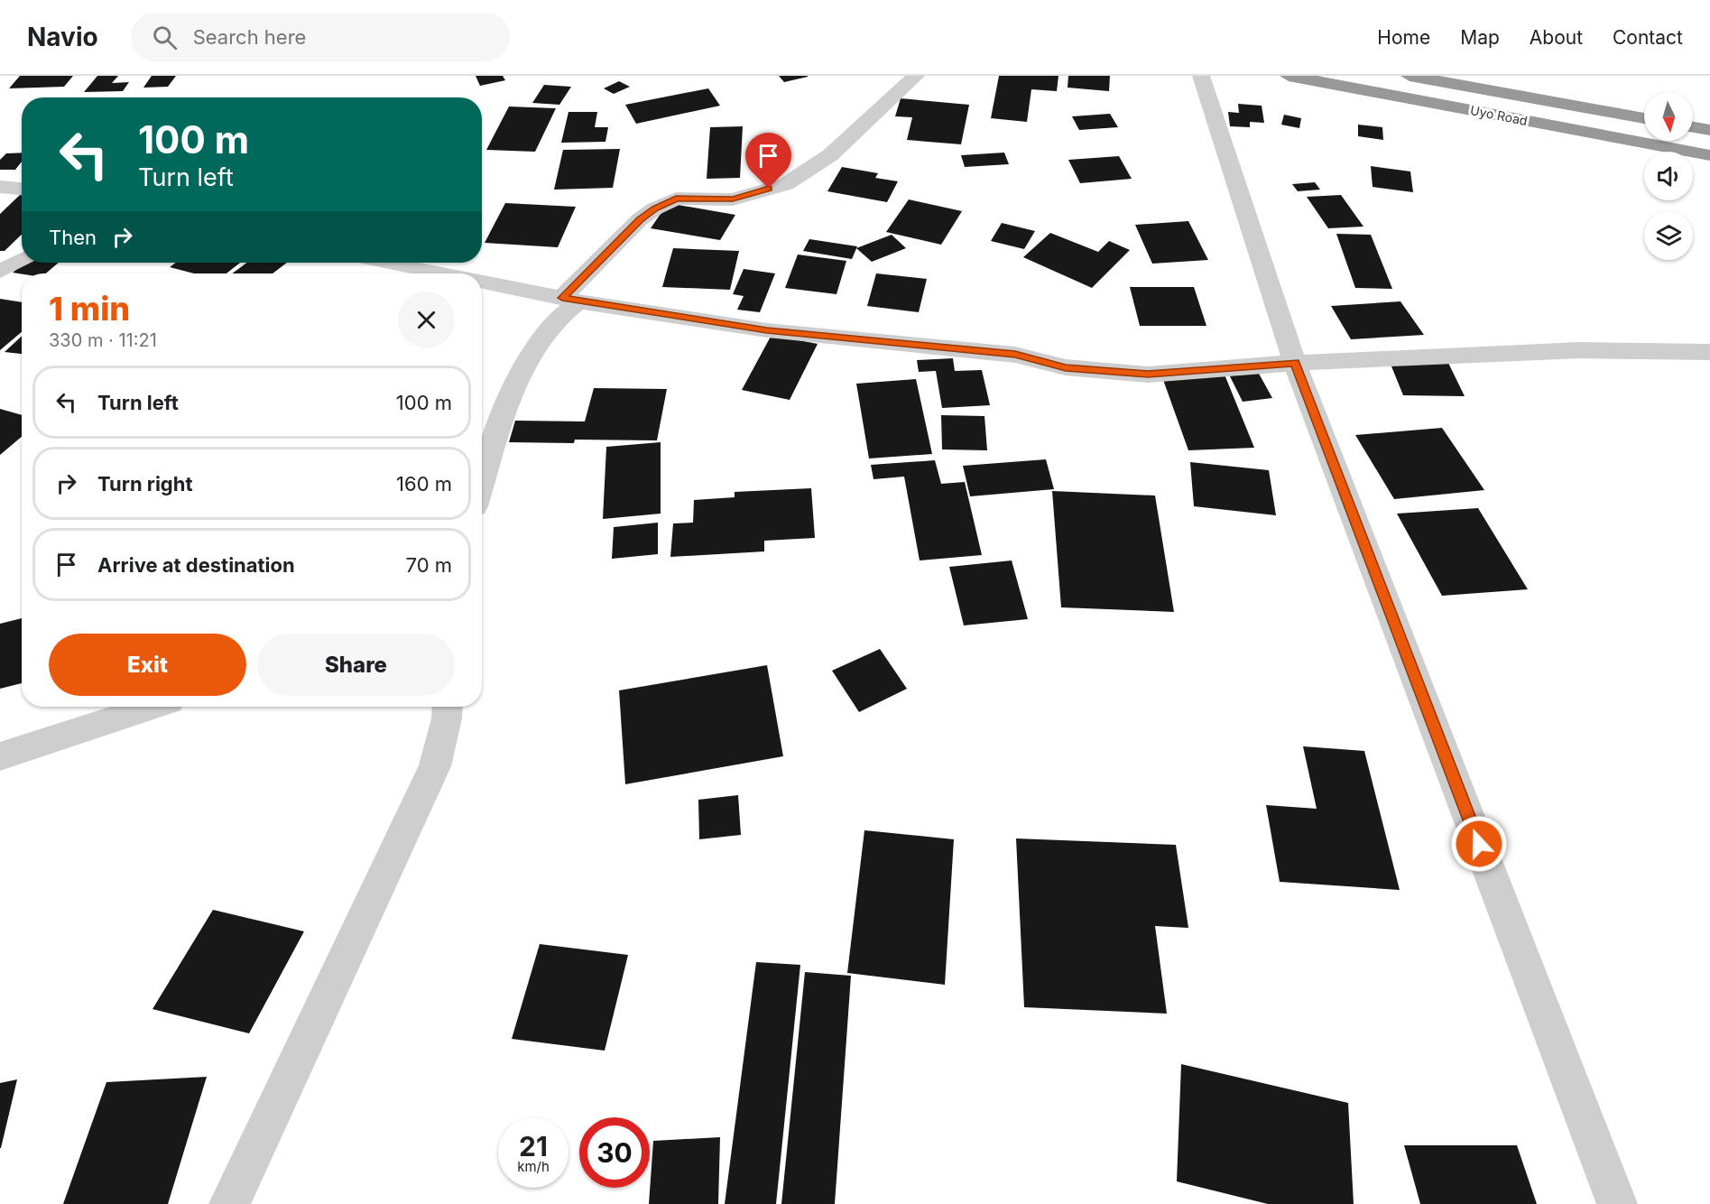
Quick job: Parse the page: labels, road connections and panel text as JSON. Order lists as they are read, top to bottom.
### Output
{
  "streets": {
    "highway": ["Uyo Road"]
  },
  "north": "bottom",
  "page": {
    "header": "Navio",
    "search": "Search here",
    "nav": [
      "Home",
      "Map",
      "About",
      "Contact"
    ],
    "turn": ["100 m", "Turn left"],
    "then": "Then",
    "heading": ["1 min", "330 m · 11:21"],
    "list": [
      {
        "name": "Turn left",
        "value": "100 m"
      },
      {
        "name": "Turn right",
        "value": "160 m"
      },
      {
        "name": "Arrive at destination",
        "value": "70 m"
      }
    ],
    "buttons": ["Exit", "Share"],
    "speed": "21 km/h",
    "limit": "30"
  }
}
